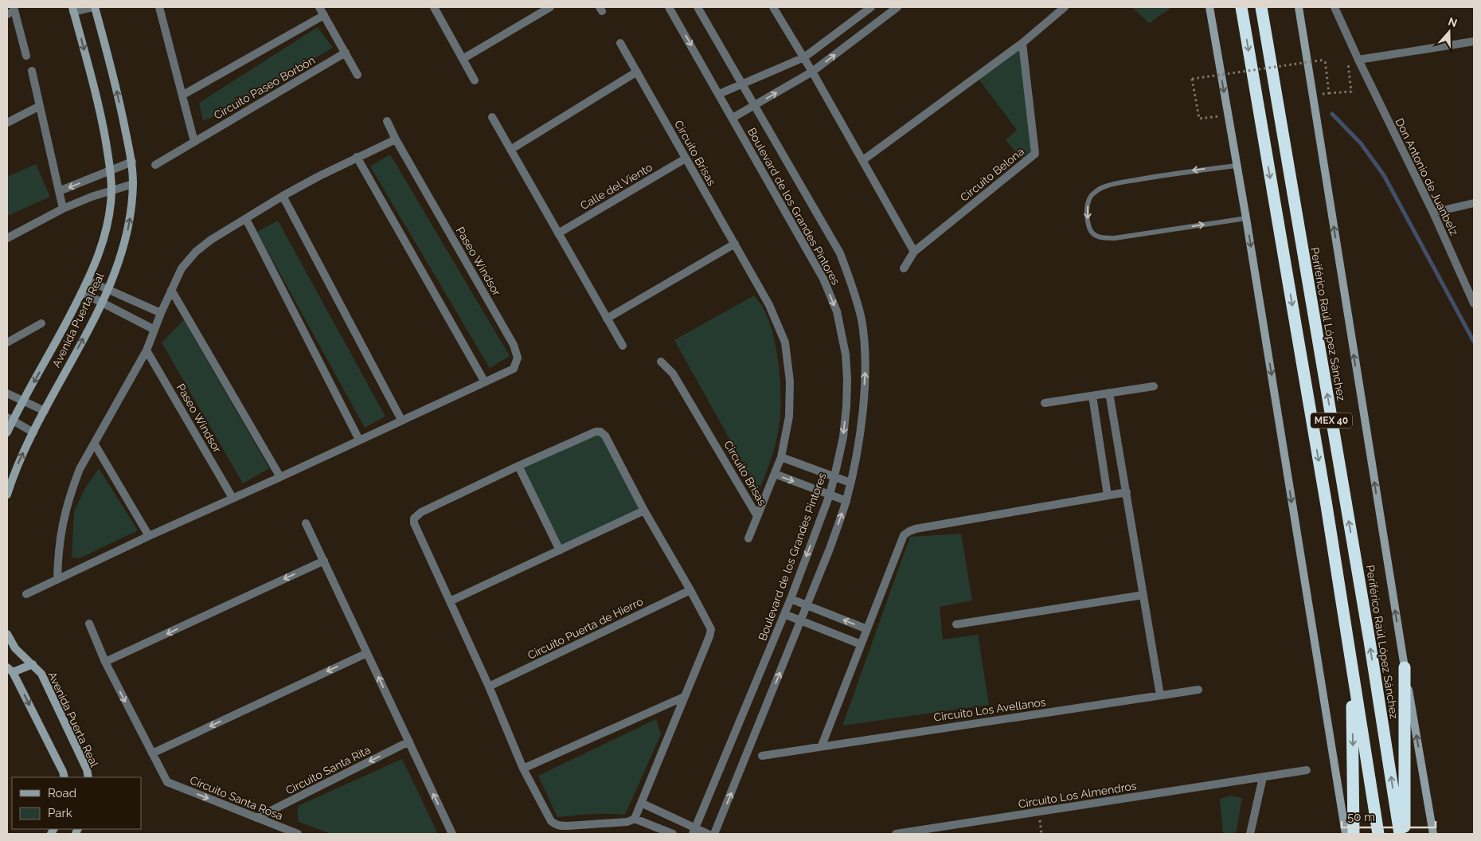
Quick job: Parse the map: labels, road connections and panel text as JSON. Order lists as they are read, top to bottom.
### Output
{
  "streets": {
    "highway": ["Periférico Raúl López Sánchez", "MEX 40"],
    "main road": ["Avenida Puerta Real"],
    "street": [
      "Circuito Paseo Borbón",
      "Circuito Brisas",
      "Circuito Belona",
      "Don Antonio de Juanbelz",
      "Calle del Viento",
      "Boulevard de los Grandes Pintores",
      "Paseo Windsor",
      "Circuito Puerta de Hierro",
      "Circuito Los Avellanos",
      "Circuito Santa Rita",
      "Circuito Los Almendros",
      "Circuito Santa Rosa"
    ]
  },
  "crossings": [
    ["Circuito Brisas", "Calle del Viento"],
    ["Circuito Santa Rita", "Circuito Santa Rosa"]
  ],
  "one_way": ["Circuito Santa Rita", "Circuito Santa Rosa"],
  "legend": ["Road", "Park"],
  "scale_bar": "50 m",
  "north": "top"
}
